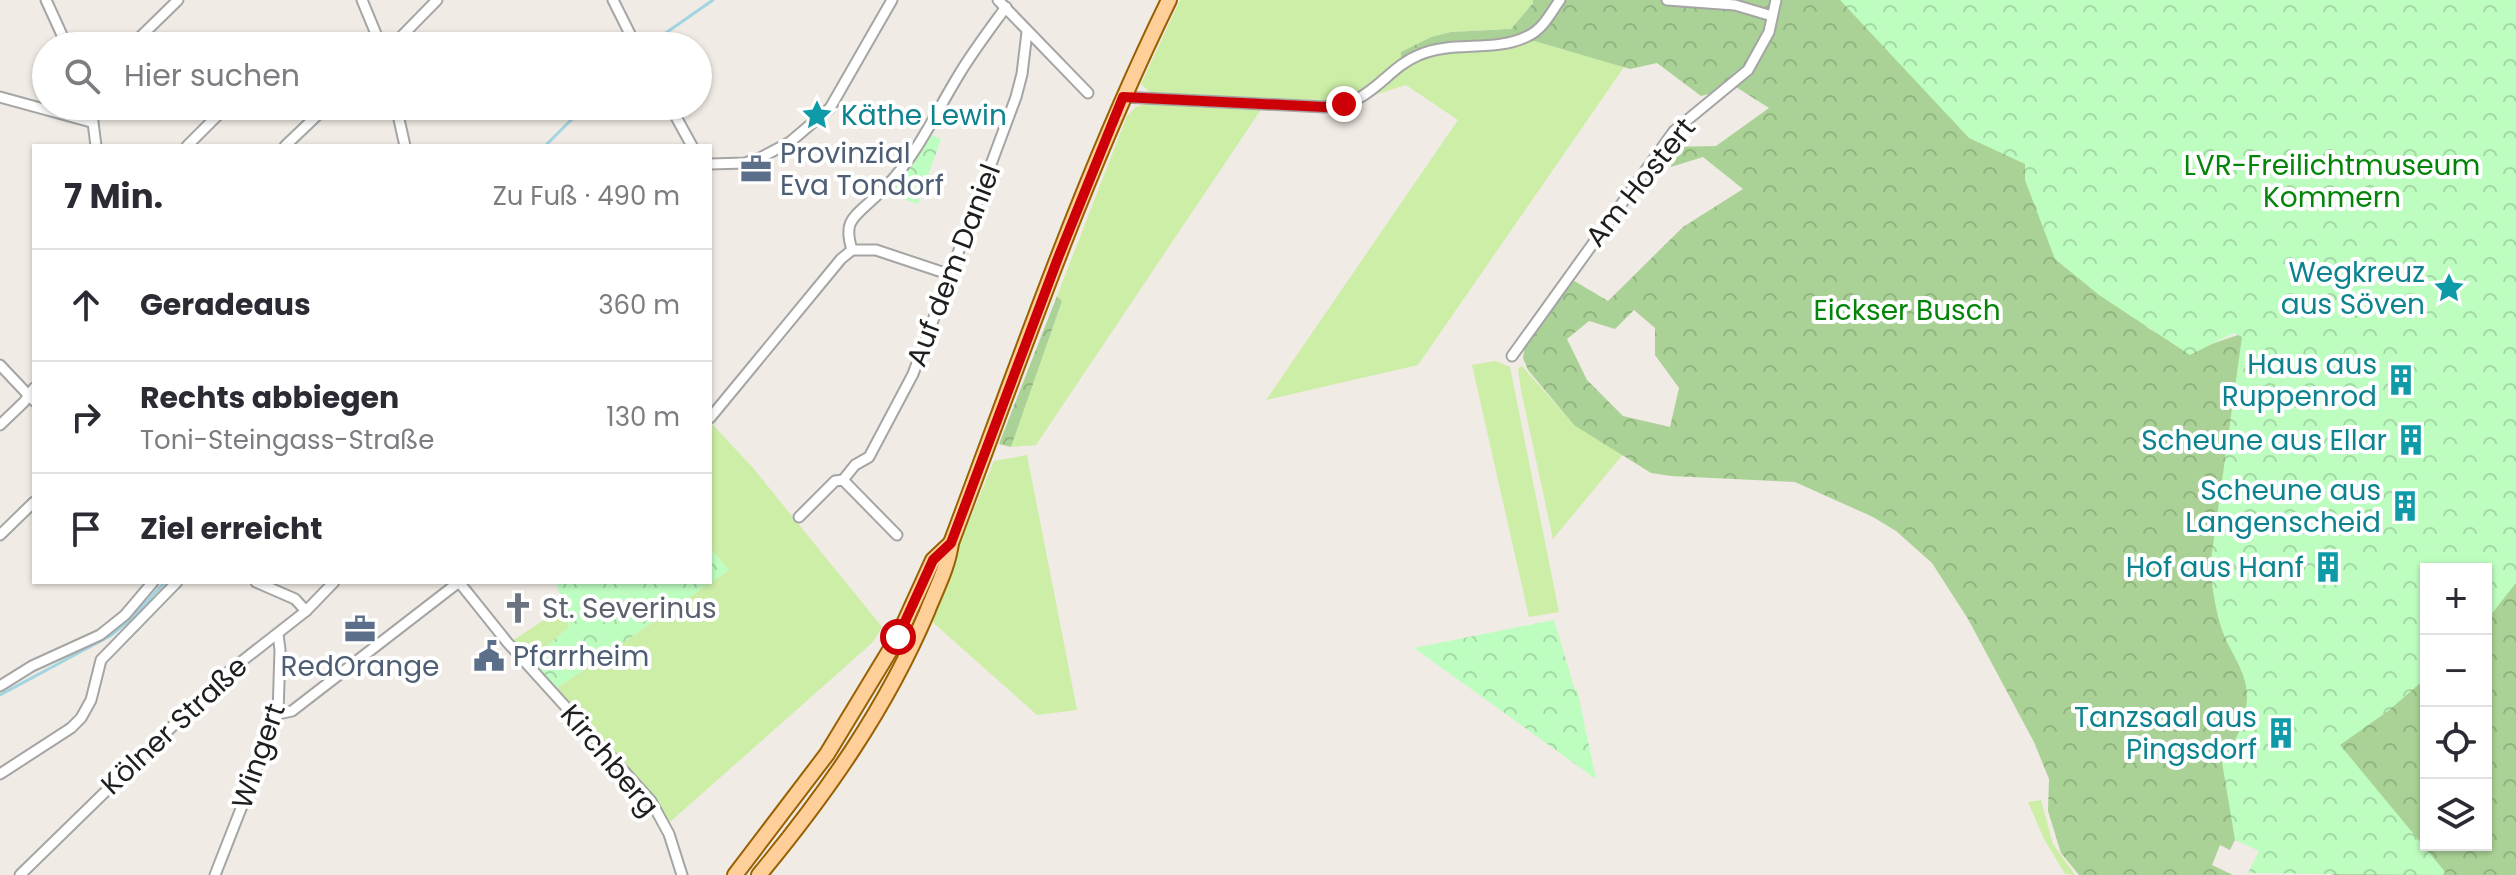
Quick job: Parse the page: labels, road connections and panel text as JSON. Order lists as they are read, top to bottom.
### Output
{
  "streets": {
    "street": [
      "Am Hostert",
      "Auf dem Daniel",
      "Kölner Straße",
      "Wingert",
      "Kirchberg"
    ]
  },
  "crossings": [
    ["Kölner Straße", "Wingert"]
  ],
  "parks": ["LVR-Freilichtmuseum Kommern", "Eickser Busch"],
  "places": {
    "place": ["Käthe Lewin", "Wegkreuz aus Söven"],
    "office": ["Provinzial Eva Tondorf", "RedOrange"],
    "building": [
      "Haus aus Ruppenrod",
      "Scheune aus Ellar",
      "Scheune aus Langenscheid",
      "Hof aus Hanf",
      "Tanzsaal aus Pingsdorf"
    ],
    "church": ["St. Severinus"],
    "public building": ["Pfarrheim"]
  },
  "page": {
    "search": "Hier suchen",
    "heading": ["7 Min.", "Zu Fuß · 490 m"],
    "list": [
      ["Geradeaus", "360 m"],
      ["Rechts abbiegen", "Toni-Steingass-Straße", "130 m"],
      "Ziel erreicht"
    ],
    "map_buttons": ["+", "−"]
  }
}
